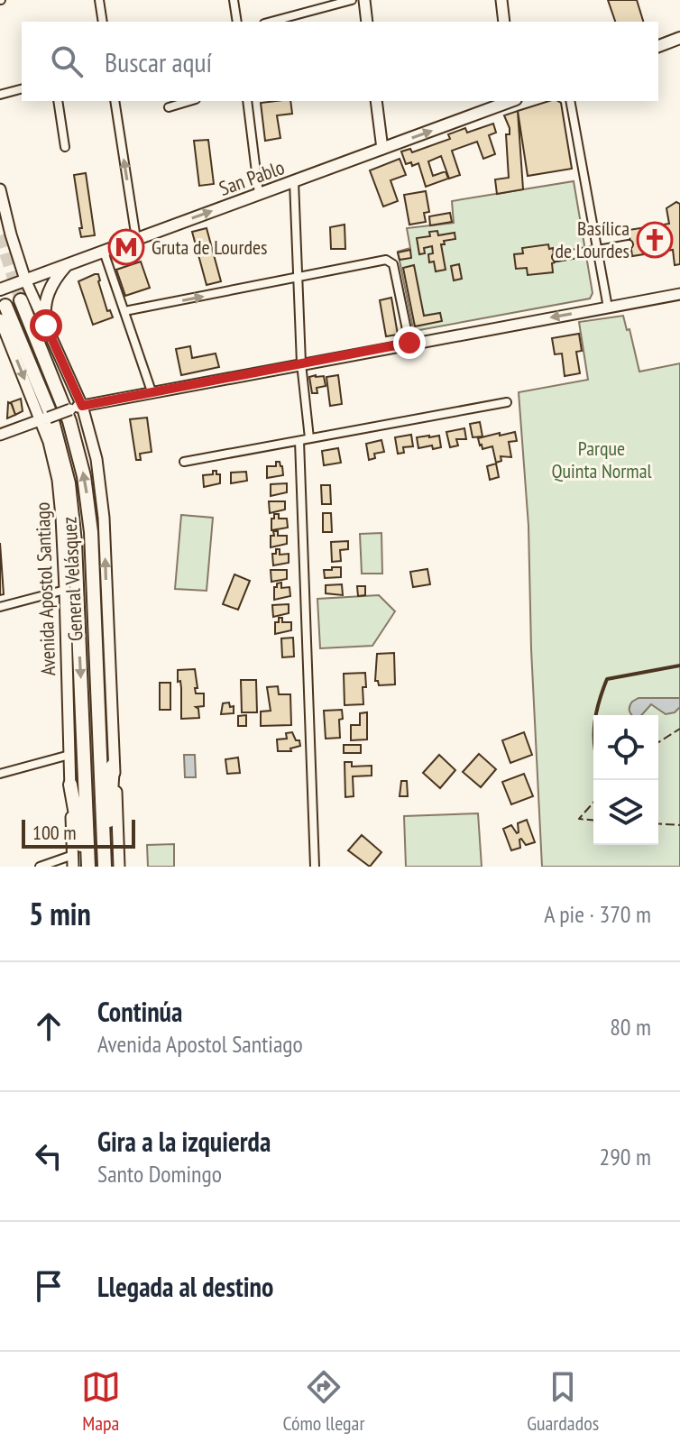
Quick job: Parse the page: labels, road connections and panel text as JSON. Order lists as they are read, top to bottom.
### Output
{
  "streets": {
    "highway": ["General Velásquez"],
    "main road": ["San Pablo", "Avenida Apostol Santiago"]
  },
  "one_way": ["San Pablo"],
  "parks": ["Parque Quinta Normal"],
  "places": {
    "church": ["Basílica de Lourdes"],
    "metro station": ["Gruta de Lourdes"]
  },
  "scale_bar": "100 m",
  "page": {
    "search": "Buscar aquí",
    "scale": "100 m",
    "heading": ["5 min", "A pie · 370 m"],
    "list": [
      ["Continúa", "Avenida Apostol Santiago", "80 m"],
      ["Gira a la izquierda", "Santo Domingo", "290 m"],
      "Llegada al destino"
    ],
    "nav": ["Mapa", "Cómo llegar", "Guardados"]
  }
}
